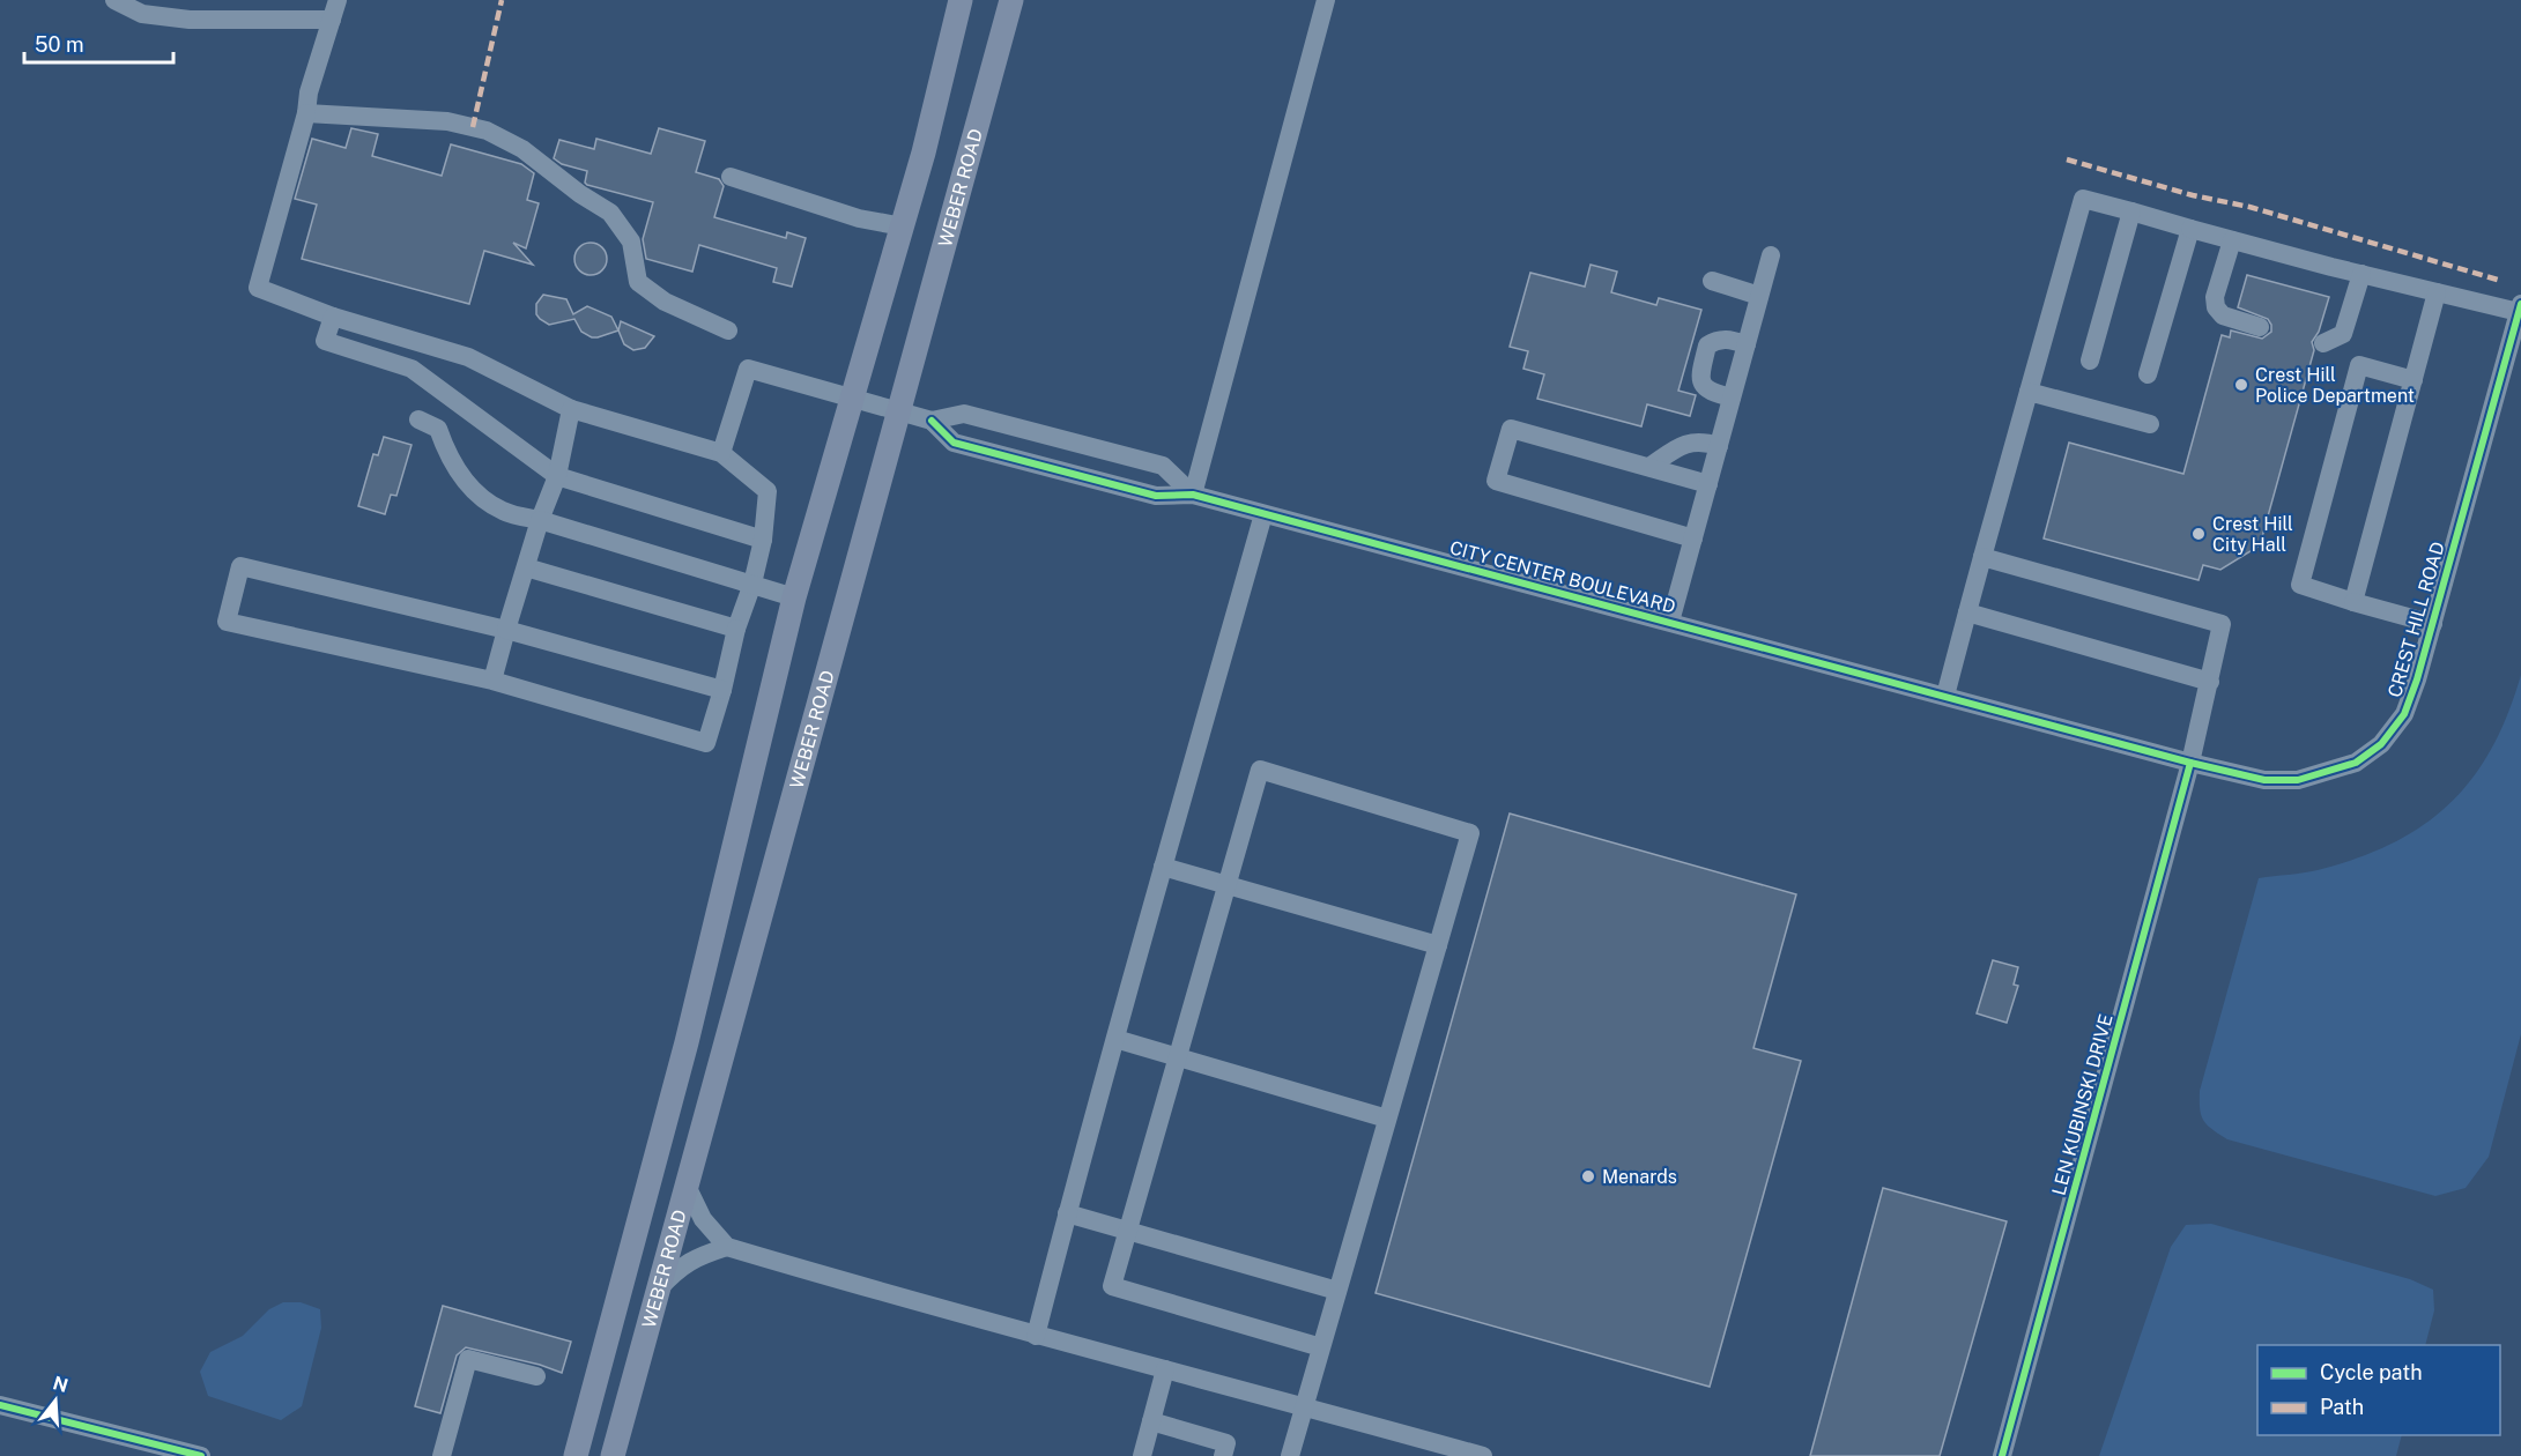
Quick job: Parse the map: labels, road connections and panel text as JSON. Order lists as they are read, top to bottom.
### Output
{
  "streets": {
    "main road": ["WEBER ROAD"],
    "street": ["CITY CENTER BOULEVARD", "CREST HILL ROAD", "LEN KUBINSKI DRIVE"]
  },
  "crossings": [
    ["CITY CENTER BOULEVARD", "CREST HILL ROAD"],
    ["CITY CENTER BOULEVARD", "LEN KUBINSKI DRIVE"],
    ["CREST HILL ROAD", "LEN KUBINSKI DRIVE"]
  ],
  "places": ["Crest Hill Police Department", "Crest Hill City Hall", "Menards"],
  "legend": ["Cycle path", "Path"],
  "scale_bar": "50 m",
  "north": "top"
}
